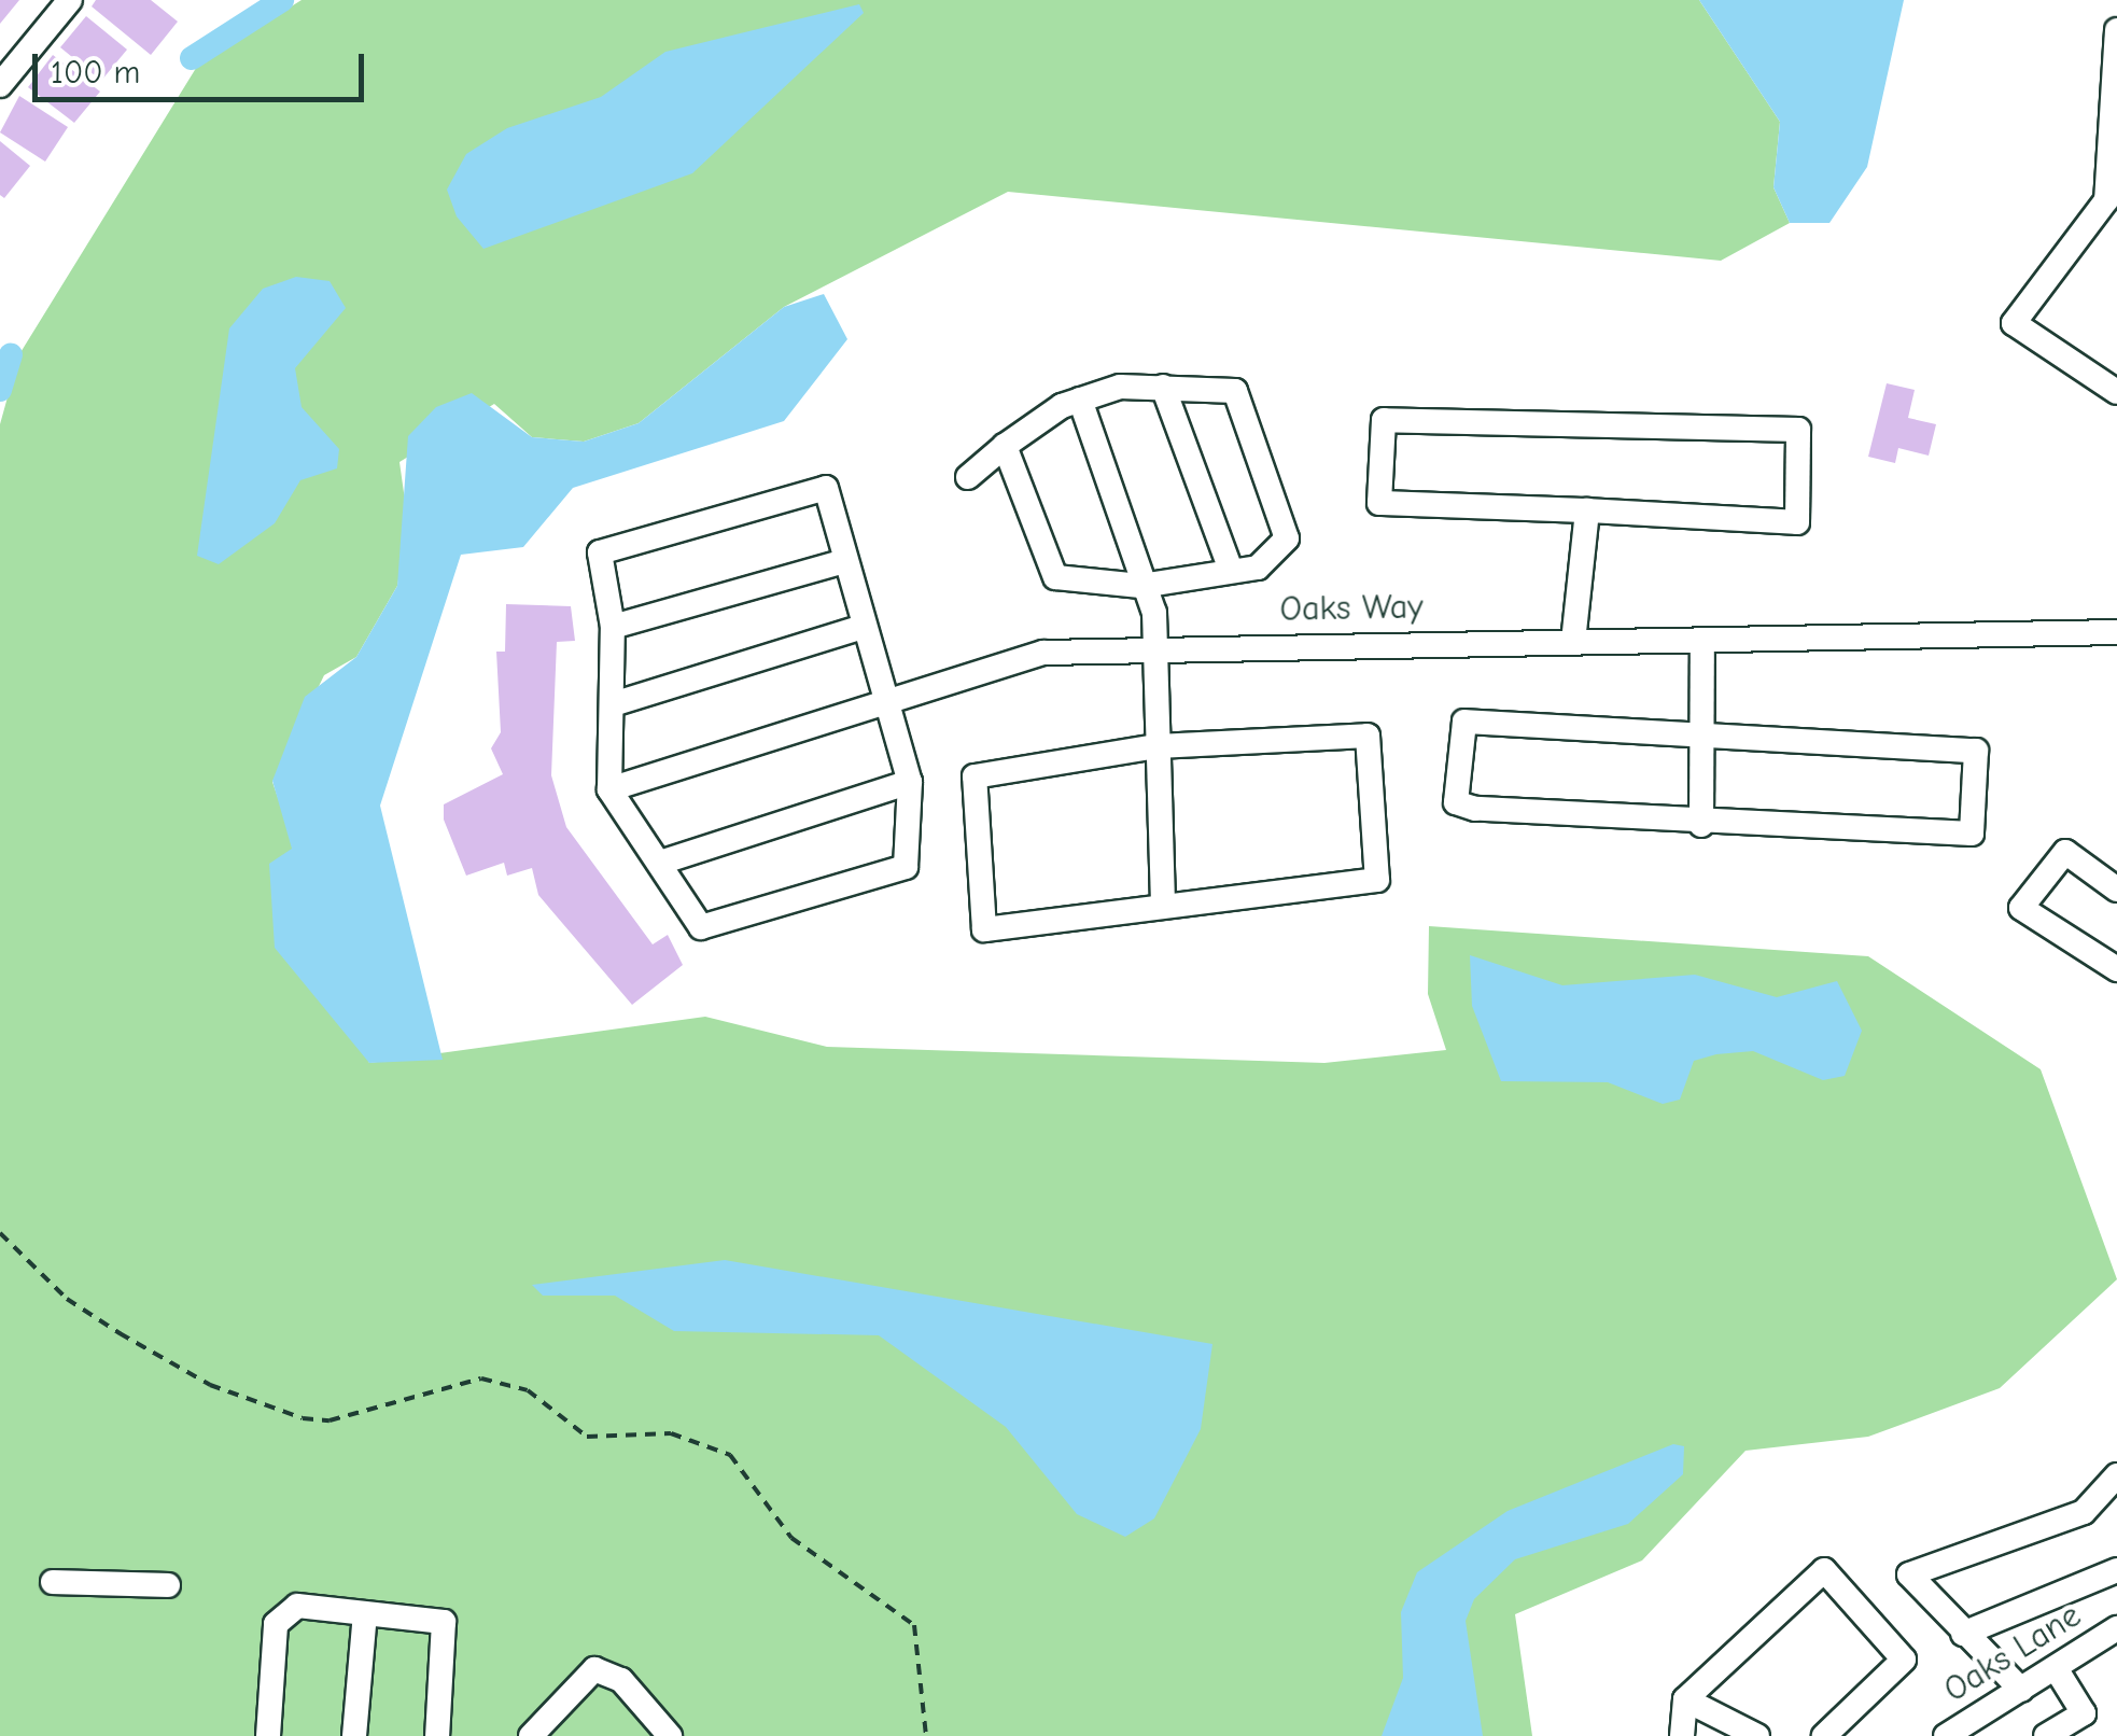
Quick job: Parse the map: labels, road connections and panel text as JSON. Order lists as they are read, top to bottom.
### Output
{
  "streets": {
    "street": ["Oaks Way", "Oaks Lane"]
  },
  "scale_bar": "100 m"
}
